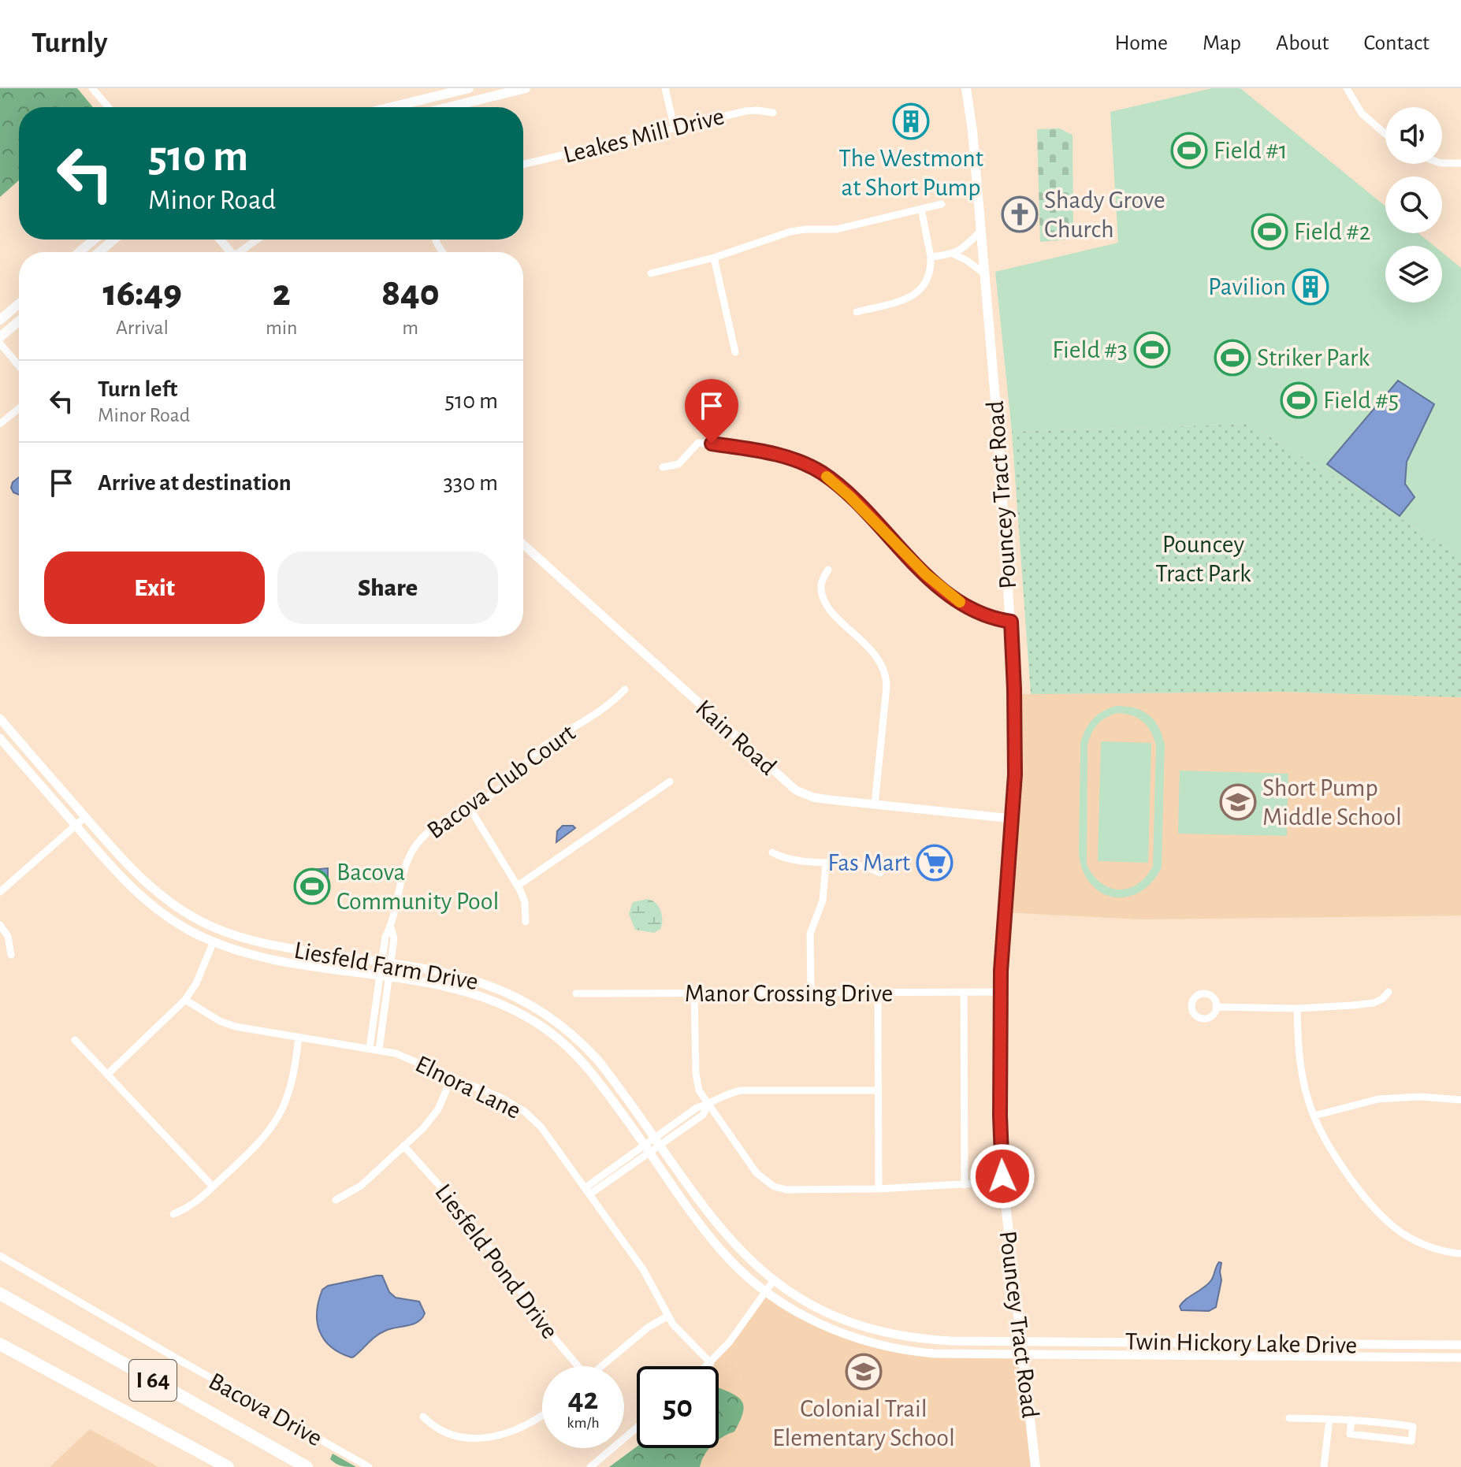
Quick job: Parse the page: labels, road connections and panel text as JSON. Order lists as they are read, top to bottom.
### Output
{
  "streets": {
    "highway": ["I 64"],
    "main road": ["Pouncey Tract Road"],
    "street": [
      "Leakes Mill Drive",
      "Kain Road",
      "Bacova Club Court",
      "Liesfeld Farm Drive",
      "Manor Crossing Drive",
      "Elnora Lane",
      "Liesfeld Pond Drive",
      "Twin Hickory Lake Drive",
      "Bacova Drive"
    ]
  },
  "crossings": [
    ["Pouncey Tract Road", "Kain Road"],
    ["Pouncey Tract Road", "Liesfeld Farm Drive"],
    ["Pouncey Tract Road", "Manor Crossing Drive"],
    ["Pouncey Tract Road", "Twin Hickory Lake Drive"],
    ["Bacova Club Court", "Liesfeld Farm Drive"],
    ["Liesfeld Farm Drive", "Twin Hickory Lake Drive"]
  ],
  "parks": ["Pouncey Tract Park"],
  "places": {
    "building": ["The Westmont at Short Pump", "Pavilion"],
    "sports": [
      "Field #1",
      "Field #2",
      "Field #3",
      "Striker Park",
      "Field #5",
      "Bacova Community Pool"
    ],
    "church": ["Shady Grove Church"],
    "school or university": ["Short Pump Middle School", "Colonial Trail Elementary School"],
    "supermarket": ["Fas Mart"]
  },
  "page": {
    "header": "Turnly",
    "nav": [
      "Home",
      "Map",
      "About",
      "Contact"
    ],
    "turn": ["510 m", "Minor Road"],
    "eta": [
      "16:49",
      "Arrival",
      "2",
      "min",
      "840",
      "m"
    ],
    "list": [
      {
        "name": "Turn left",
        "note": "Minor Road",
        "value": "510 m"
      },
      {
        "name": "Arrive at destination",
        "value": "330 m"
      }
    ],
    "buttons": ["Exit", "Share"],
    "speed": "42 km/h",
    "limit": "50"
  }
}
